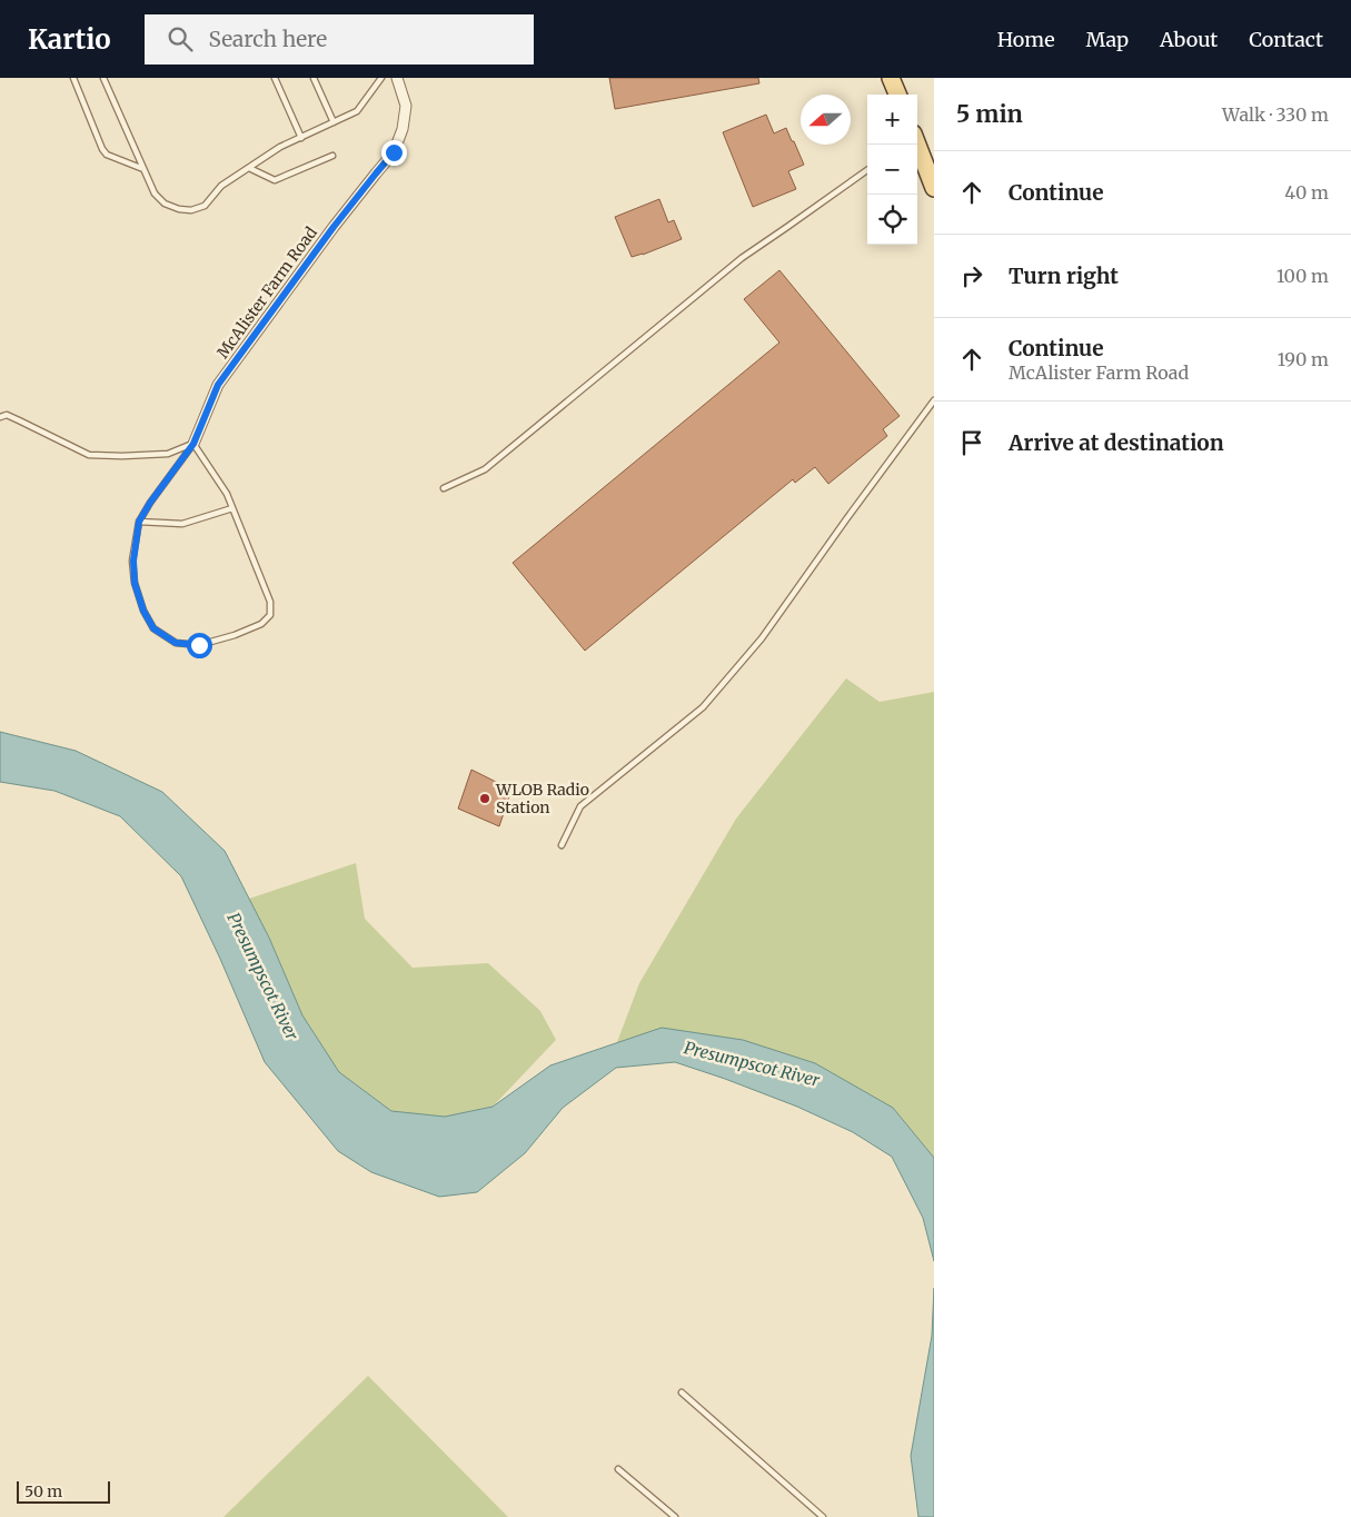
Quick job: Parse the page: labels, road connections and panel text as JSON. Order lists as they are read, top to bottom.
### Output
{
  "streets": {
    "street": ["McAlister Farm Road"]
  },
  "water": ["Presumpscot River"],
  "places": ["WLOB Radio Station"],
  "scale_bar": "50 m",
  "north": "left",
  "page": {
    "header": "Kartio",
    "search": "Search here",
    "nav": [
      "Home",
      "Map",
      "About",
      "Contact"
    ],
    "heading": ["5 min", "Walk · 330 m"],
    "map_buttons": ["+", "−"],
    "list": [
      ["Continue", "40 m"],
      ["Turn right", "100 m"],
      ["Continue", "McAlister Farm Road", "190 m"],
      "Arrive at destination"
    ],
    "scale": "50 m"
  }
}
